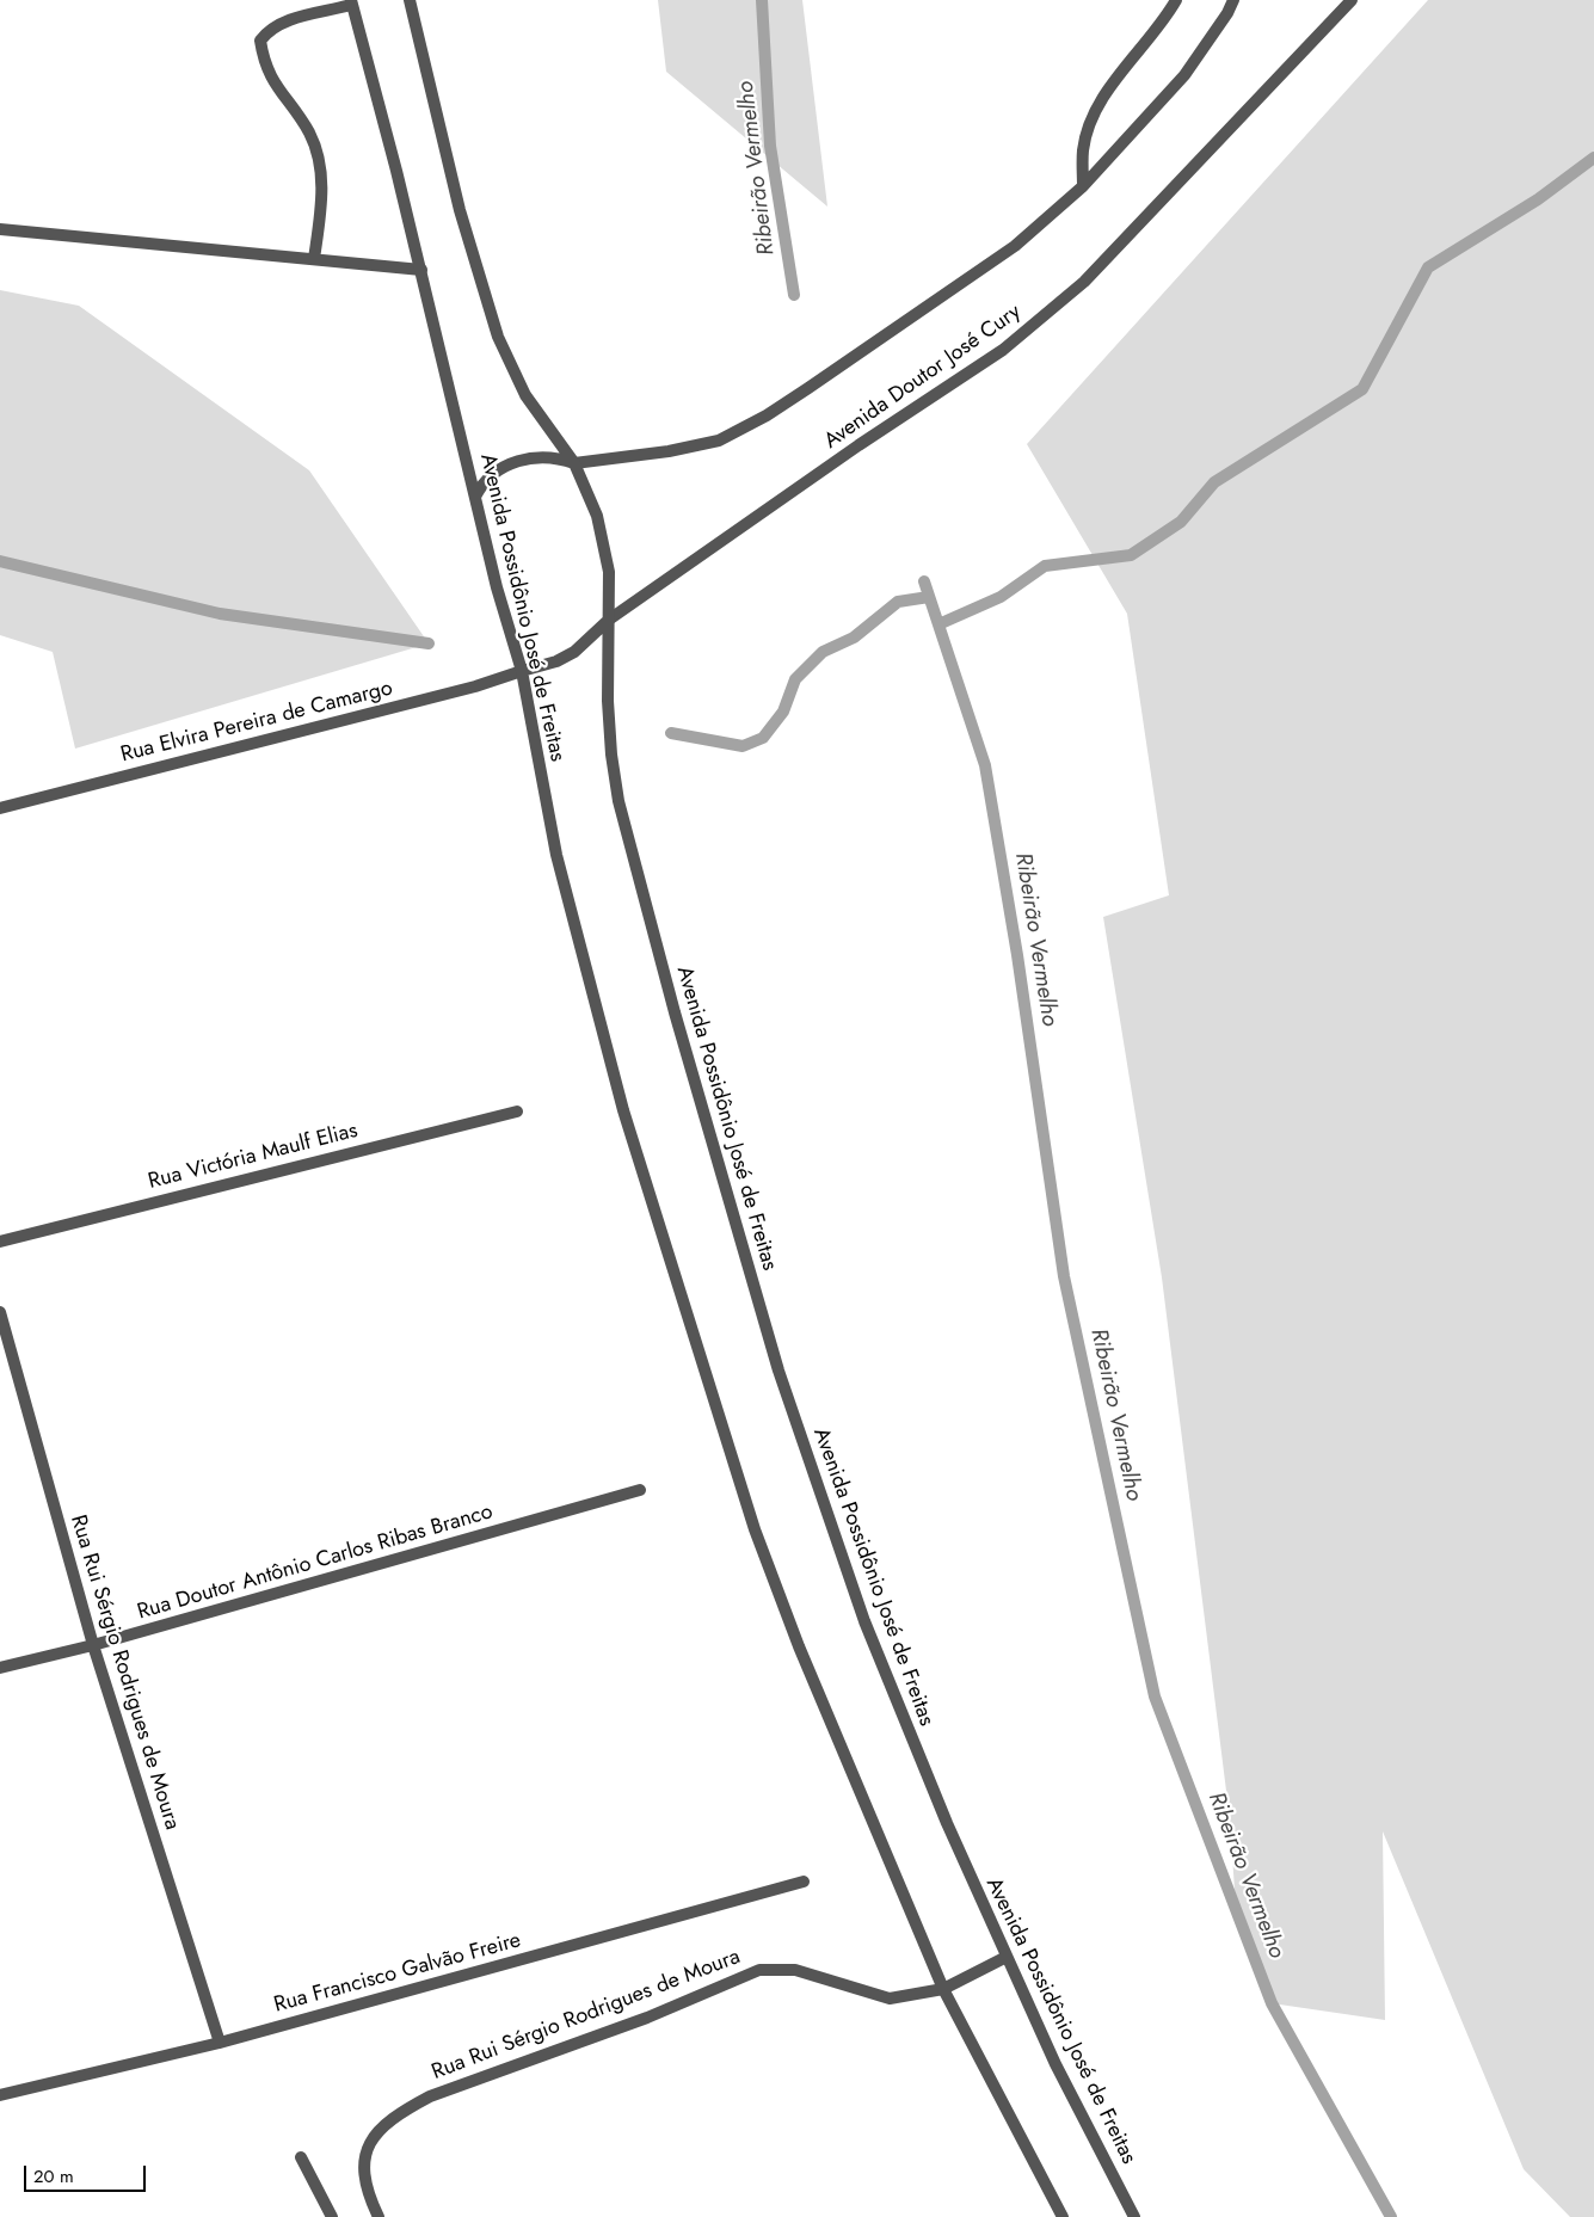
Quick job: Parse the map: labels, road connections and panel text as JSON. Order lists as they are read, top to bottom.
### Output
{
  "streets": {
    "street": [
      "Avenida Doutor José Cury",
      "Avenida Possidônio José de Freitas",
      "Rua Elvira Pereira de Camargo",
      "Rua Victória Maulf Elias",
      "Rua Doutor Antônio Carlos Ribas Branco",
      "Rua Rui Sérgio Rodrigues de Moura",
      "Rua Francisco Galvão Freire"
    ]
  },
  "crossings": [
    ["Avenida Doutor José Cury", "Avenida Possidônio José de Freitas"],
    ["Avenida Doutor José Cury", "Rua Elvira Pereira de Camargo"],
    ["Avenida Possidônio José de Freitas", "Rua Elvira Pereira de Camargo"],
    ["Avenida Possidônio José de Freitas", "Rua Rui Sérgio Rodrigues de Moura"],
    ["Rua Doutor Antônio Carlos Ribas Branco", "Rua Rui Sérgio Rodrigues de Moura"],
    ["Rua Rui Sérgio Rodrigues de Moura", "Rua Francisco Galvão Freire"]
  ],
  "water": ["Ribeirão Vermelho"],
  "scale_bar": "20 m"
}
